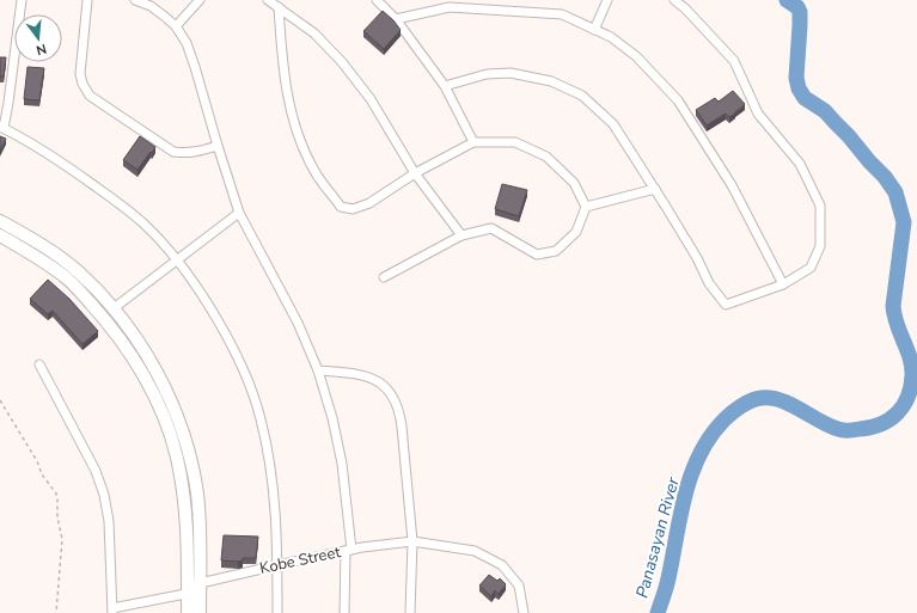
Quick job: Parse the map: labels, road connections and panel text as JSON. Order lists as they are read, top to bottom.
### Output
{
  "streets": {
    "street": ["Kobe Street"]
  },
  "water": ["Panasayan River"],
  "north": "bottom"
}
